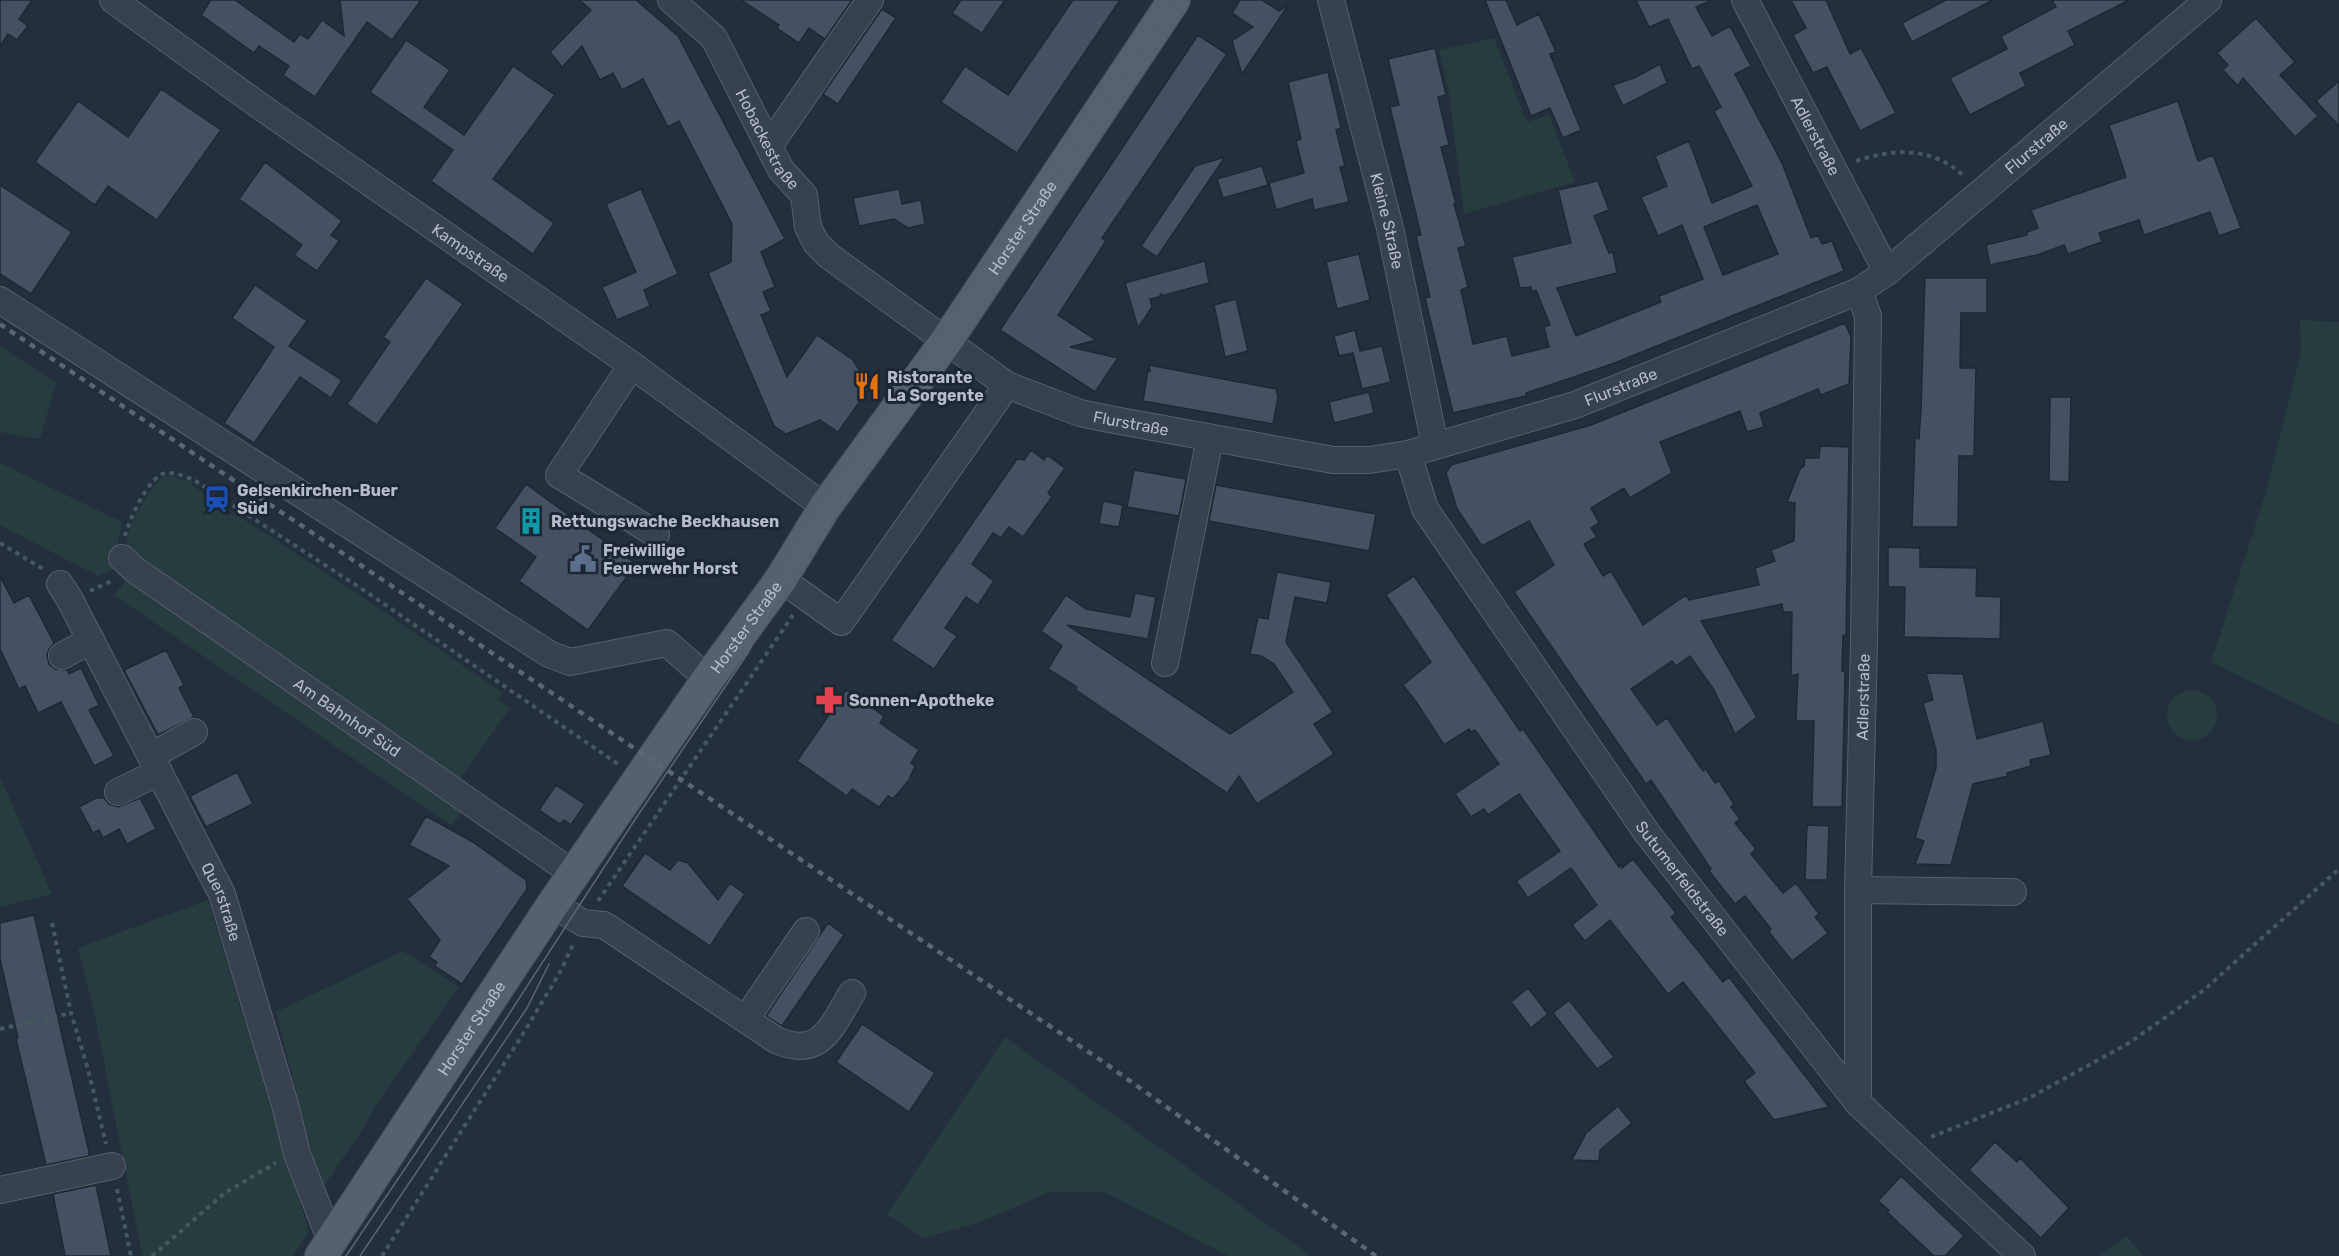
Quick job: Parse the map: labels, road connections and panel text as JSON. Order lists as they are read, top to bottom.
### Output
{
  "streets": {
    "main road": ["Horster Straße"],
    "street": [
      "Adlerstraße",
      "Hobackestraße",
      "Flurstraße",
      "Kleine Straße",
      "Kampstraße",
      "Am Bahnhof Süd",
      "Sutumerfeldstraße",
      "Querstraße"
    ]
  },
  "crossings": [
    ["Adlerstraße", "Flurstraße"],
    ["Adlerstraße", "Sutumerfeldstraße"],
    ["Hobackestraße", "Flurstraße"],
    ["Hobackestraße", "Horster Straße"],
    ["Flurstraße", "Kleine Straße"],
    ["Flurstraße", "Horster Straße"],
    ["Flurstraße", "Sutumerfeldstraße"],
    ["Horster Straße", "Kampstraße"],
    ["Horster Straße", "Am Bahnhof Süd"],
    ["Horster Straße", "Querstraße"]
  ],
  "places": {
    "restaurant": ["Ristorante La Sorgente"],
    "station": ["Gelsenkirchen-Buer Süd"],
    "building": ["Rettungswache Beckhausen"],
    "public building": ["Freiwillige Feuerwehr Horst"],
    "pharmacy": ["Sonnen-Apotheke"]
  }
}
